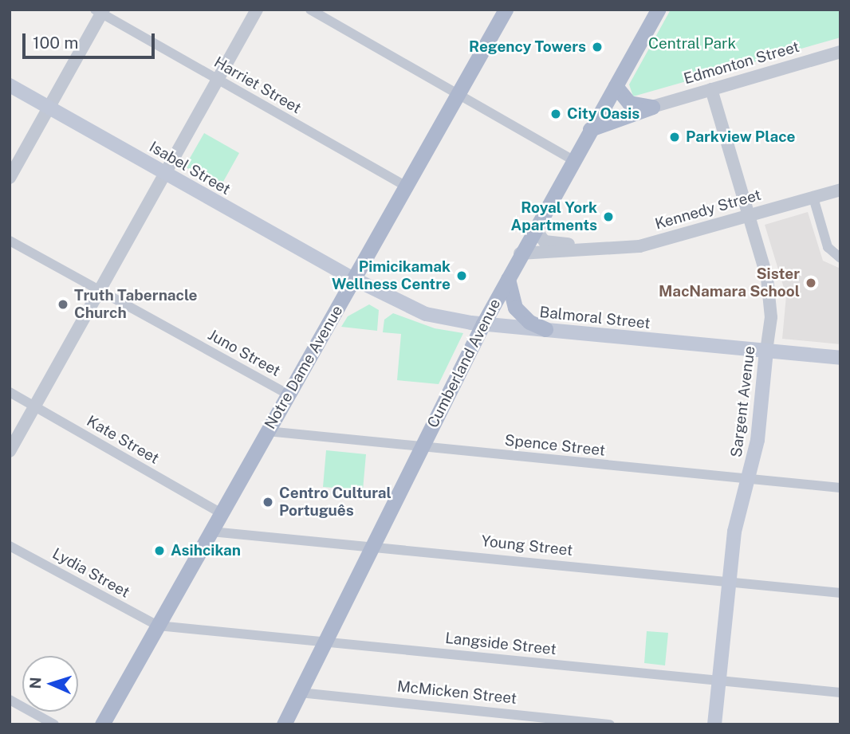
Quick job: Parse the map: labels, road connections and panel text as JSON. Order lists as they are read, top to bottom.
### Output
{
  "streets": {
    "main road": [
      "Isabel Street",
      "Balmoral Street",
      "Cumberland Avenue",
      "Notre Dame Avenue",
      "Sargent Avenue"
    ],
    "street": [
      "Edmonton Street",
      "Harriet Street",
      "Kennedy Street",
      "Juno Street",
      "Kate Street",
      "Spence Street",
      "Young Street",
      "Lydia Street",
      "Langside Street",
      "McMicken Street"
    ]
  },
  "crossings": [
    ["Edmonton Street", "Sargent Avenue"],
    ["Harriet Street", "Notre Dame Avenue"],
    ["Isabel Street", "Balmoral Street"],
    ["Isabel Street", "Notre Dame Avenue"],
    ["Kennedy Street", "Cumberland Avenue"],
    ["Kennedy Street", "Sargent Avenue"],
    ["Balmoral Street", "Cumberland Avenue"],
    ["Balmoral Street", "Notre Dame Avenue"],
    ["Balmoral Street", "Sargent Avenue"],
    ["Juno Street", "Notre Dame Avenue"],
    ["Cumberland Avenue", "Spence Street"],
    ["Cumberland Avenue", "Young Street"],
    ["Cumberland Avenue", "Langside Street"],
    ["Cumberland Avenue", "McMicken Street"],
    ["Notre Dame Avenue", "Kate Street"],
    ["Notre Dame Avenue", "Spence Street"],
    ["Notre Dame Avenue", "Young Street"],
    ["Notre Dame Avenue", "Lydia Street"],
    ["Notre Dame Avenue", "Langside Street"],
    ["Sargent Avenue", "Spence Street"],
    ["Sargent Avenue", "Young Street"],
    ["Sargent Avenue", "Langside Street"],
    ["Lydia Street", "Langside Street"]
  ],
  "parks": ["Central Park"],
  "places": [
    "Regency Towers",
    "City Oasis",
    "Parkview Place",
    "Royal York Apartments",
    "Pimicikamak Wellness Centre",
    "Sister MacNamara School",
    "Truth Tabernacle Church",
    "Centro Cultural Português",
    "Asihcikan"
  ],
  "scale_bar": "100 m",
  "north": "left"
}
